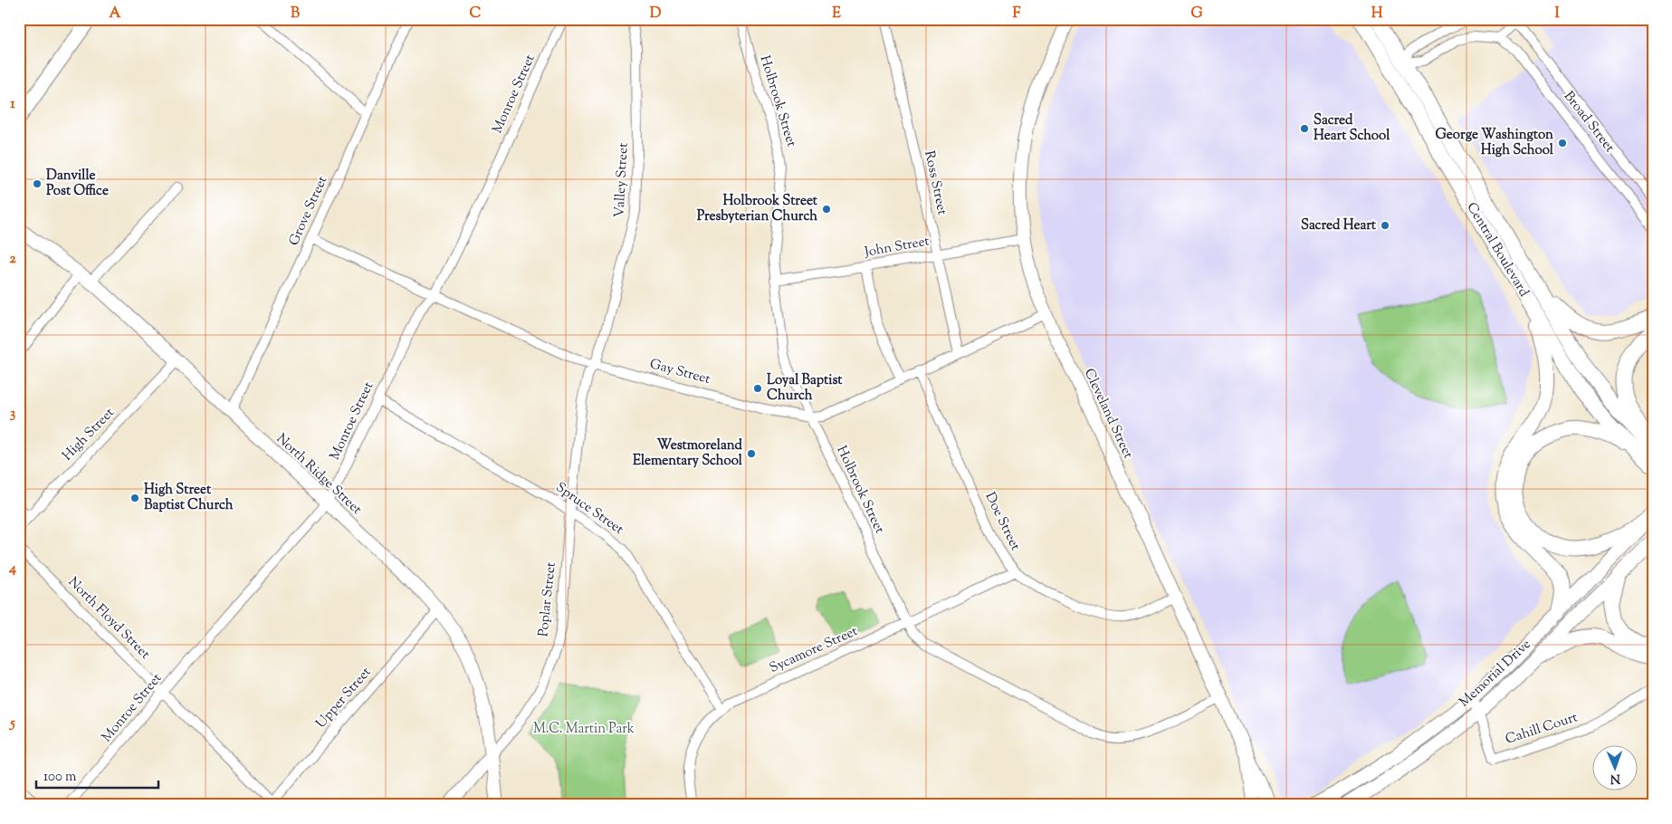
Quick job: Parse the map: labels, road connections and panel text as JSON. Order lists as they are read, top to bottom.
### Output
{
  "streets": {
    "main road": ["Central Boulevard", "Memorial Drive"],
    "street": [
      "Monroe Street",
      "Holbrook Street",
      "Broad Street",
      "Valley Street",
      "Ross Street",
      "Grove Street",
      "John Street",
      "Gay Street",
      "Cleveland Street",
      "High Street",
      "North Ridge Street",
      "Spruce Street",
      "Doe Street",
      "Poplar Street",
      "North Floyd Street",
      "Sycamore Street",
      "Upper Street",
      "Cahill Court"
    ]
  },
  "crossings": [
    ["Monroe Street", "Gay Street"],
    ["Monroe Street", "North Ridge Street"],
    ["Monroe Street", "Spruce Street"],
    ["Monroe Street", "North Floyd Street"],
    ["Holbrook Street", "John Street"],
    ["Holbrook Street", "Gay Street"],
    ["Holbrook Street", "Cleveland Street"],
    ["Holbrook Street", "Sycamore Street"],
    ["Valley Street", "Gay Street"],
    ["Valley Street", "Poplar Street"],
    ["Ross Street", "John Street"],
    ["Ross Street", "Gay Street"],
    ["Grove Street", "Gay Street"],
    ["Grove Street", "North Ridge Street"],
    ["John Street", "Cleveland Street"],
    ["Gay Street", "Cleveland Street"],
    ["Gay Street", "Doe Street"],
    ["Gay Street", "Poplar Street"],
    ["Cleveland Street", "Doe Street"],
    ["High Street", "North Ridge Street"],
    ["North Ridge Street", "Poplar Street"],
    ["North Ridge Street", "Upper Street"],
    ["Spruce Street", "Poplar Street"],
    ["Spruce Street", "Sycamore Street"],
    ["Doe Street", "Sycamore Street"],
    ["North Floyd Street", "Upper Street"],
    ["Memorial Drive", "Cahill Court"]
  ],
  "parks": ["M.C. Martin Park"],
  "places": [
    "Sacred Heart School",
    "George Washington High School",
    "Danville Post Office",
    "Holbrook Street Presbyterian Church",
    "Sacred Heart",
    "Loyal Baptist Church",
    "Westmoreland Elementary School",
    "High Street Baptist Church"
  ],
  "scale_bar": "100 m",
  "north": "bottom",
  "grid": {
    "columns": [
      "A",
      "B",
      "C",
      "D",
      "E",
      "F",
      "G",
      "H",
      "I"
    ],
    "rows": [
      "1",
      "2",
      "3",
      "4",
      "5"
    ]
  }
}
